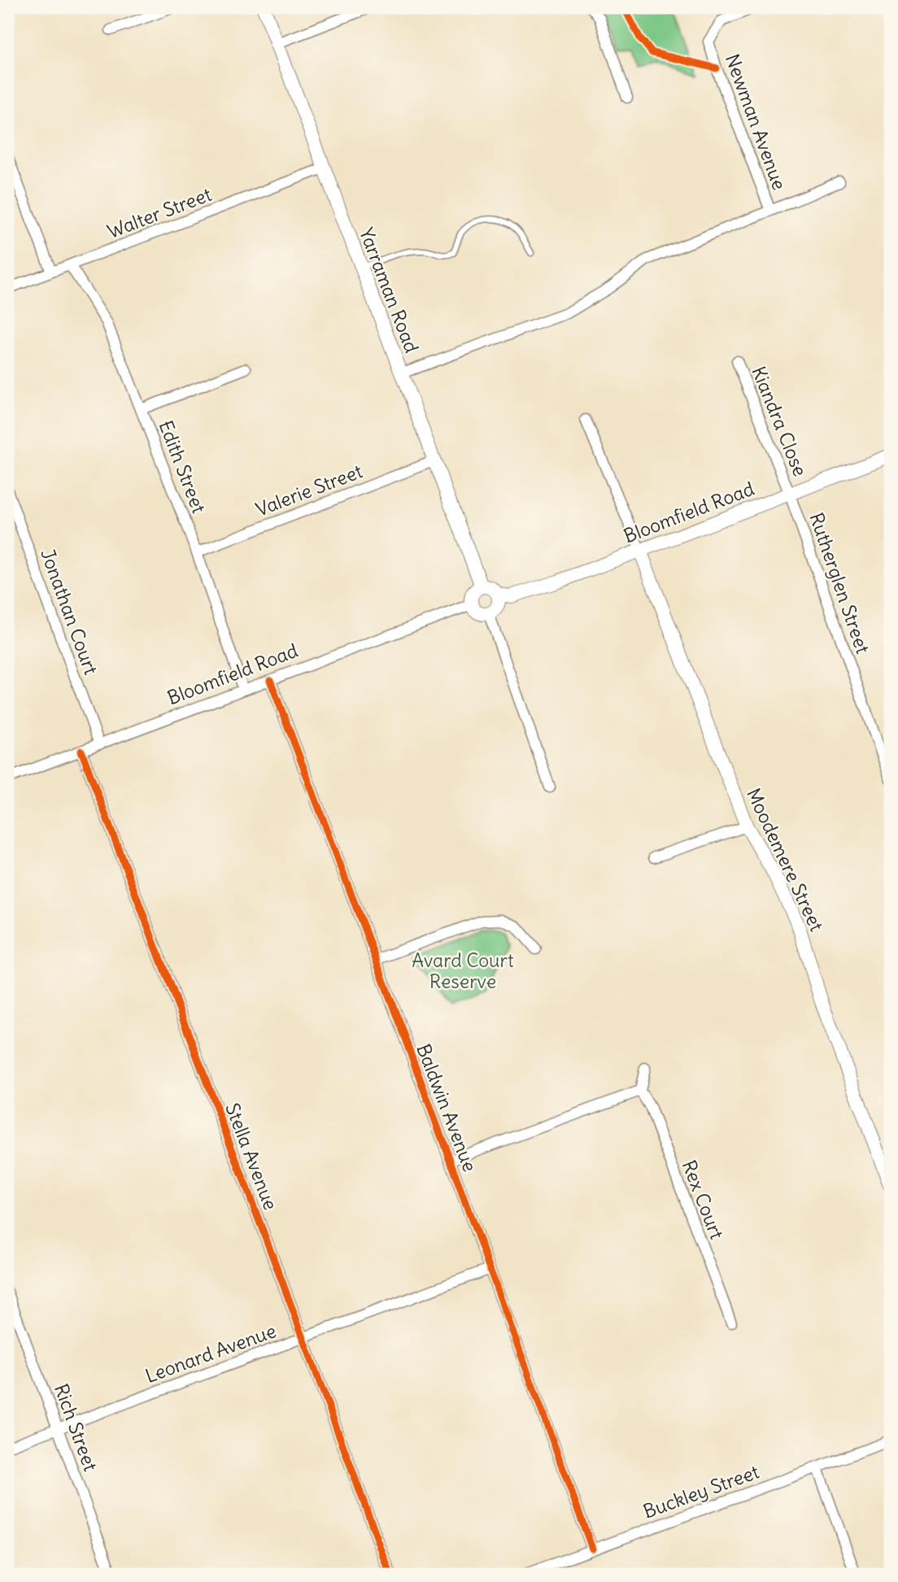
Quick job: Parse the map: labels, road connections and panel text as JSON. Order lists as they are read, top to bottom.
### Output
{
  "streets": {
    "street": [
      "Newman Avenue",
      "Walter Street",
      "Yarraman Road",
      "Kiandra Close",
      "Edith Street",
      "Valerie Street",
      "Bloomfield Road",
      "Rutherglen Street",
      "Jonathan Court",
      "Moodemere Street",
      "Baldwin Avenue",
      "Stella Avenue",
      "Rex Court",
      "Leonard Avenue",
      "Rich Street",
      "Buckley Street"
    ]
  },
  "crossings": [
    ["Newman Avenue", "Yarraman Road"],
    ["Walter Street", "Yarraman Road"],
    ["Walter Street", "Edith Street"],
    ["Yarraman Road", "Valerie Street"],
    ["Yarraman Road", "Bloomfield Road"],
    ["Kiandra Close", "Bloomfield Road"],
    ["Kiandra Close", "Rutherglen Street"],
    ["Edith Street", "Valerie Street"],
    ["Edith Street", "Bloomfield Road"],
    ["Bloomfield Road", "Rutherglen Street"],
    ["Bloomfield Road", "Jonathan Court"],
    ["Bloomfield Road", "Moodemere Street"],
    ["Bloomfield Road", "Baldwin Avenue"],
    ["Bloomfield Road", "Stella Avenue"],
    ["Baldwin Avenue", "Leonard Avenue"],
    ["Baldwin Avenue", "Buckley Street"],
    ["Stella Avenue", "Leonard Avenue"],
    ["Leonard Avenue", "Rich Street"]
  ],
  "parks": ["Avard Court Reserve"]
}
